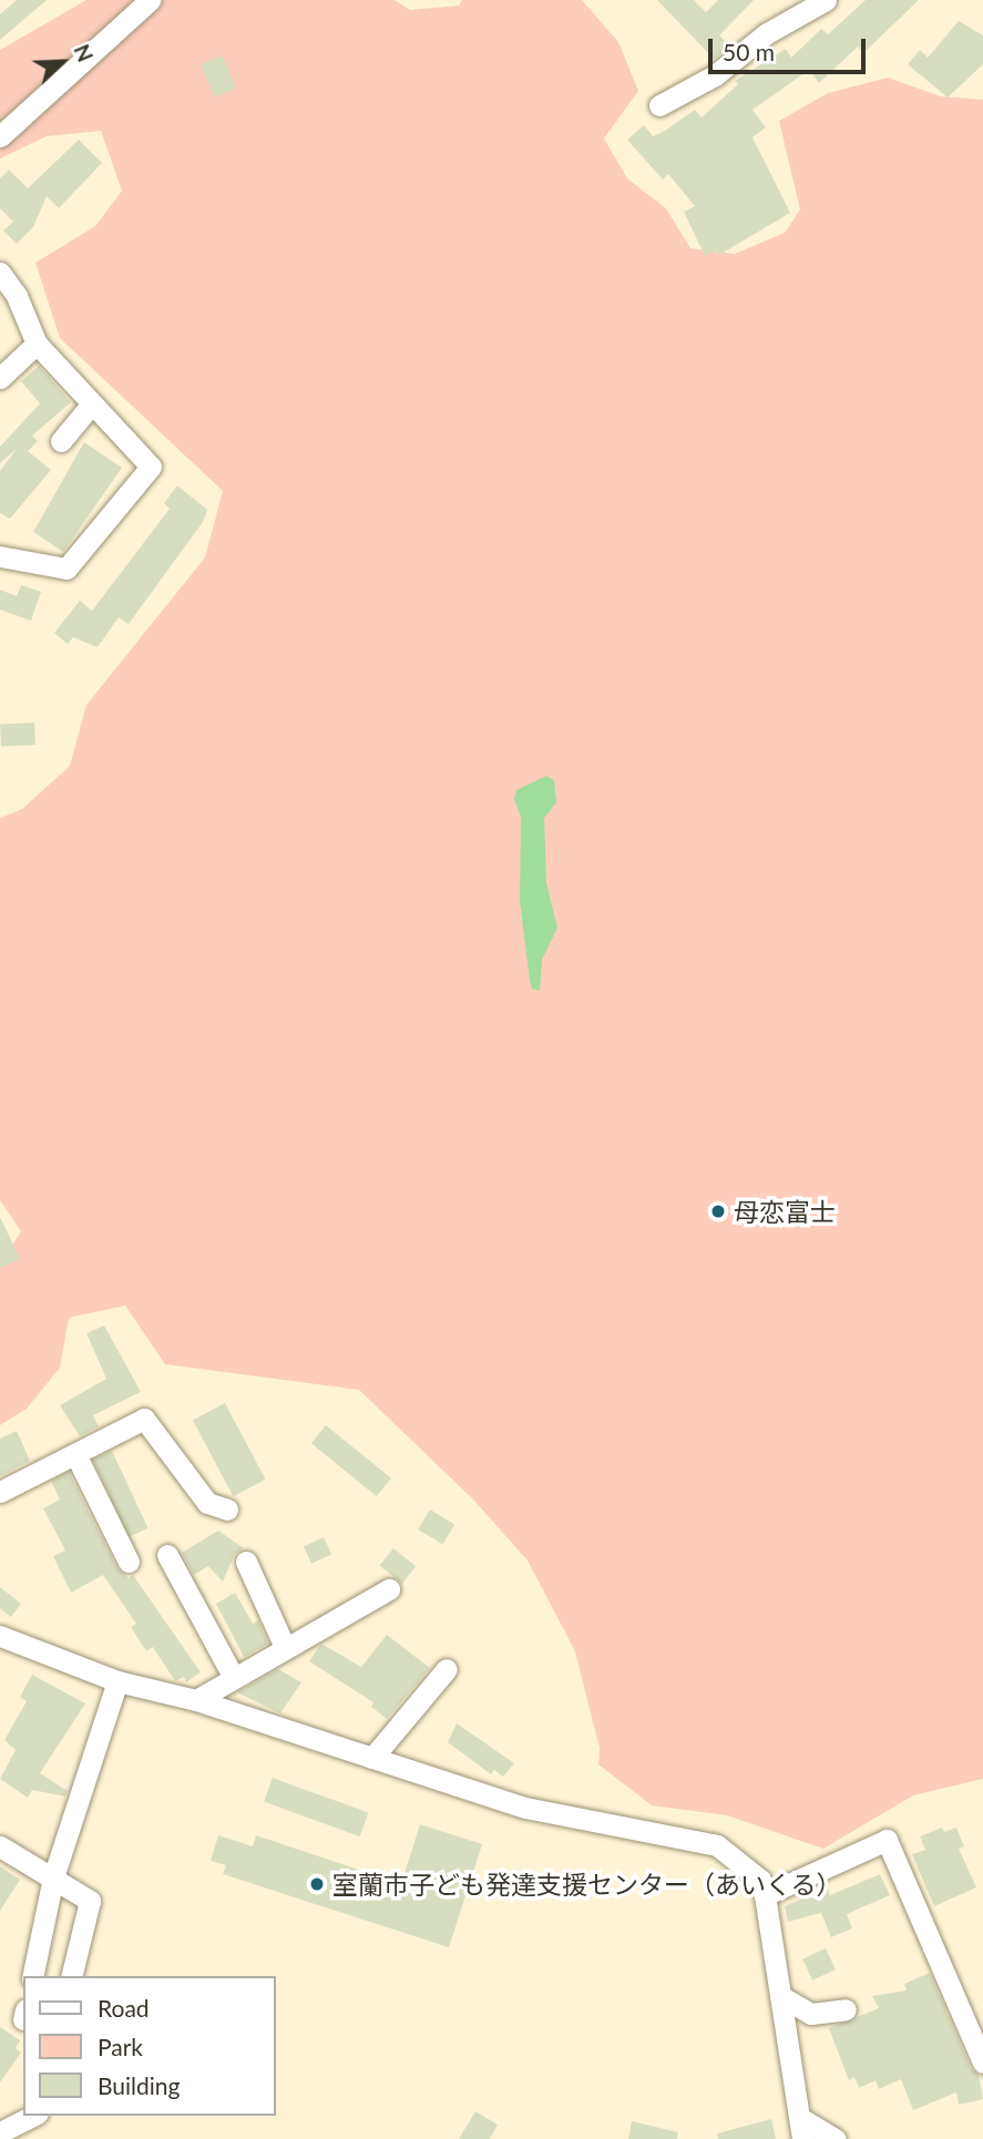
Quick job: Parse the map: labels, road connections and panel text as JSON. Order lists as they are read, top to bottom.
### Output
{
  "places": ["母恋富士", "室蘭市子ども発達支援センター（あいくる）"],
  "legend": ["Road", "Park", "Building"],
  "scale_bar": "50 m",
  "north": "top right"
}
